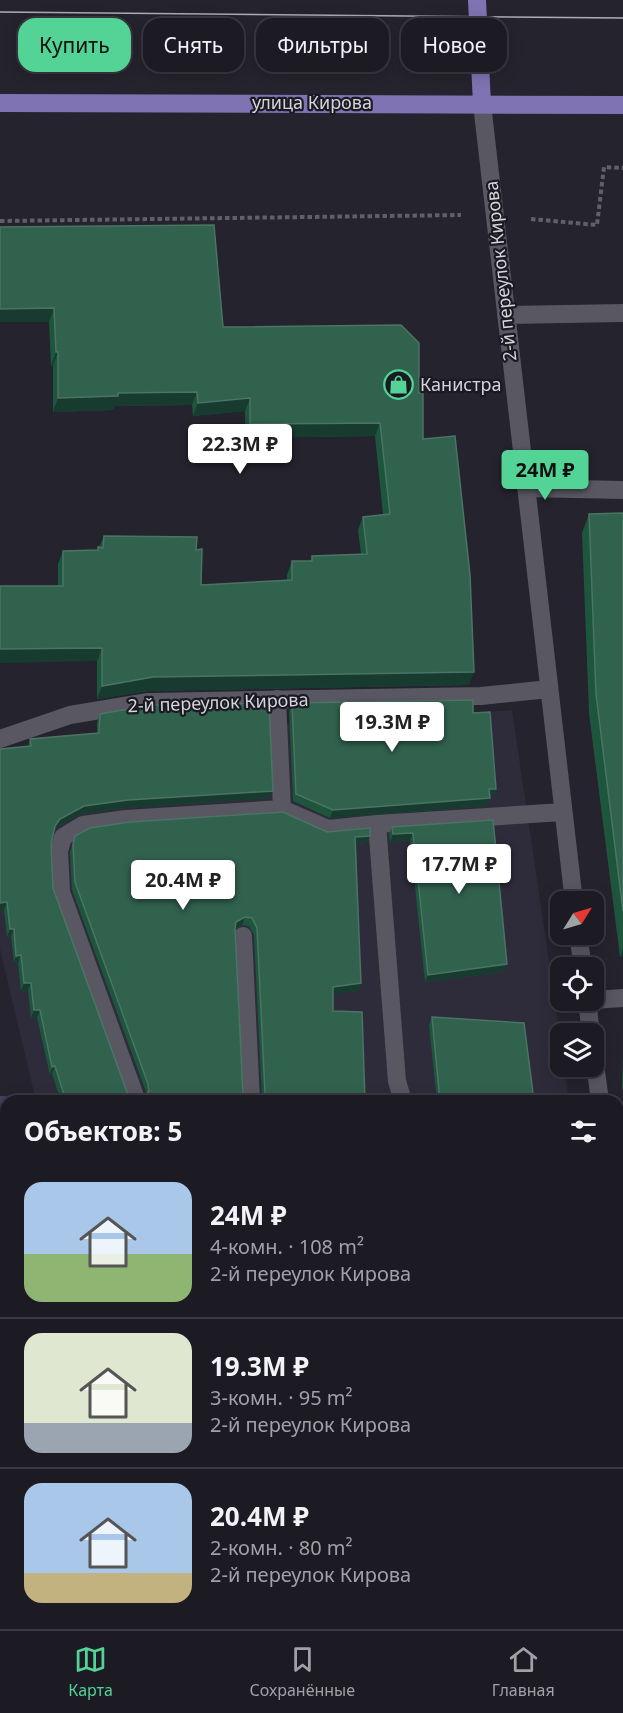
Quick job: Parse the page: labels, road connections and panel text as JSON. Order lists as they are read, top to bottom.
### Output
{
  "streets": {
    "main road": ["улица Кирова"],
    "street": ["2-й переулок Кирова"]
  },
  "crossings": [
    ["улица Кирова", "2-й переулок Кирова"]
  ],
  "places": {
    "shop": ["Канистра"]
  },
  "north": "top right",
  "page": {
    "chip": [
      "Купить",
      "Снять",
      "Фильтры",
      "Новое"
    ],
    "price": [
      "22.3M ₽",
      "24M ₽",
      "19.3M ₽",
      "17.7M ₽",
      "20.4M ₽"
    ],
    "heading": "Объектов: 5",
    "list": [
      {
        "name": "24M ₽",
        "note": "4-комн. · 108 m² · 2-й переулок Кирова"
      },
      {
        "name": "19.3M ₽",
        "note": "3-комн. · 95 m² · 2-й переулок Кирова"
      },
      {
        "name": "20.4M ₽",
        "note": "2-комн. · 80 m² · 2-й переулок Кирова"
      }
    ],
    "tabs": ["Карта", "Сохранённые", "Главная"]
  }
}
